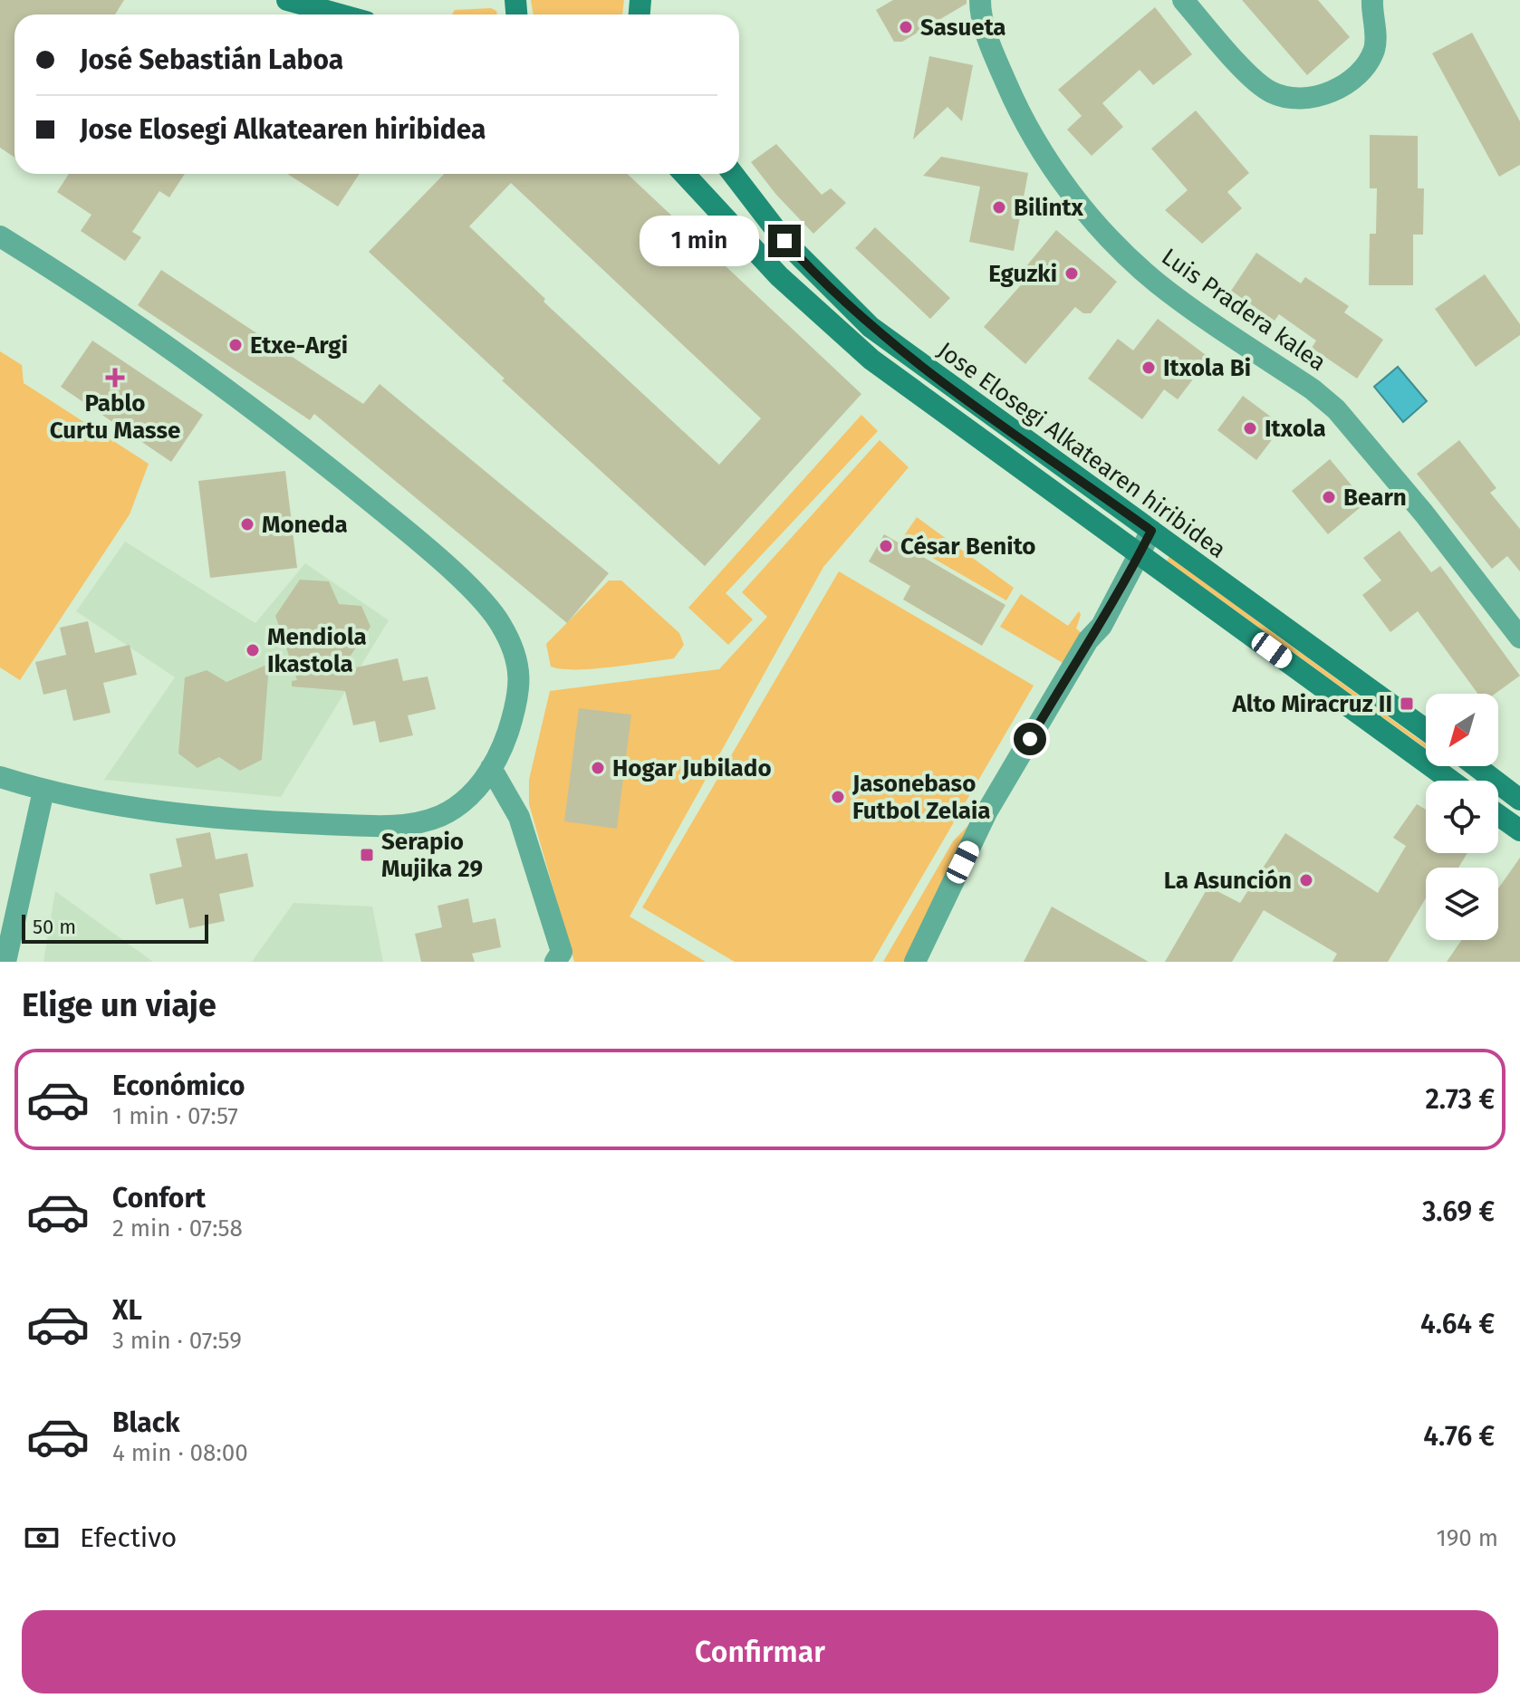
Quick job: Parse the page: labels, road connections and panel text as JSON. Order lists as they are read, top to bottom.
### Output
{
  "streets": {
    "main road": ["Jose Elosegi Alkatearen hiribidea"],
    "street": ["Luis Pradera kalea"]
  },
  "places": {
    "other": [
      "Sasueta",
      "Bilintx",
      "Eguzki",
      "Etxe-Argi",
      "Itxola Bi",
      "Itxola",
      "Bearn",
      "Moneda",
      "César Benito",
      "Mendiola Ikastola",
      "Hogar Jubilado",
      "Jasonebaso Futbol Zelaia",
      "La Asunción"
    ],
    "health": ["Pablo Curtu Masse"],
    "transit": ["Alto Miracruz II", "Serapio Mujika 29"]
  },
  "scale_bar": "50 m",
  "north": "bottom left",
  "page": {
    "banner": ["José Sebastián Laboa", "Jose Elosegi Alkatearen hiribidea"],
    "bubble": "1 min",
    "scale": "50 m",
    "heading": "Elige un viaje",
    "list": [
      {
        "name": "Económico",
        "note": "1 min · 07:57",
        "value": "2.73 €"
      },
      {
        "name": "Confort",
        "note": "2 min · 07:58",
        "value": "3.69 €"
      },
      {
        "name": "XL",
        "note": "3 min · 07:59",
        "value": "4.64 €"
      },
      {
        "name": "Black",
        "note": "4 min · 08:00",
        "value": "4.76 €"
      }
    ],
    "pay": ["Efectivo", "190 m"],
    "buttons": "Confirmar"
  }
}
